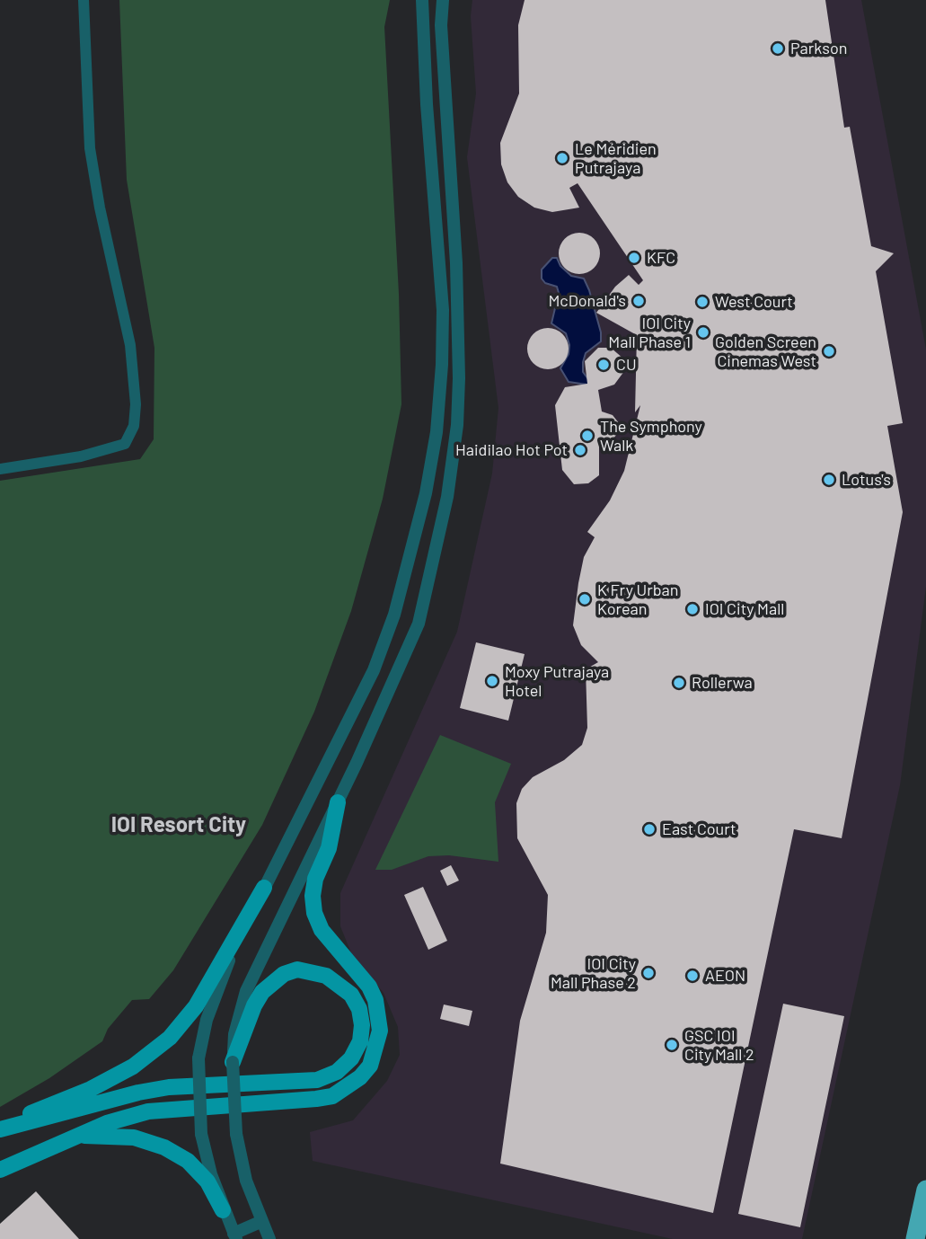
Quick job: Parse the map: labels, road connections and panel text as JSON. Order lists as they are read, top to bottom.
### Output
{
  "districts": ["IOI Resort City"],
  "places": [
    "Parkson",
    "Le Méridien Putrajaya",
    "KFC",
    "McDonald's",
    "West Court",
    "IOI City Mall Phase 1",
    "Golden Screen Cinemas West",
    "CU",
    "The Symphony Walk",
    "Haidilao Hot Pot",
    "Lotus's",
    "K Fry Urban Korean",
    "IOI City Mall",
    "Moxy Putrajaya Hotel",
    "Rollerwa",
    "East Court",
    "IOI City Mall Phase 2",
    "AEON",
    "GSC IOI City Mall 2"
  ]
}
